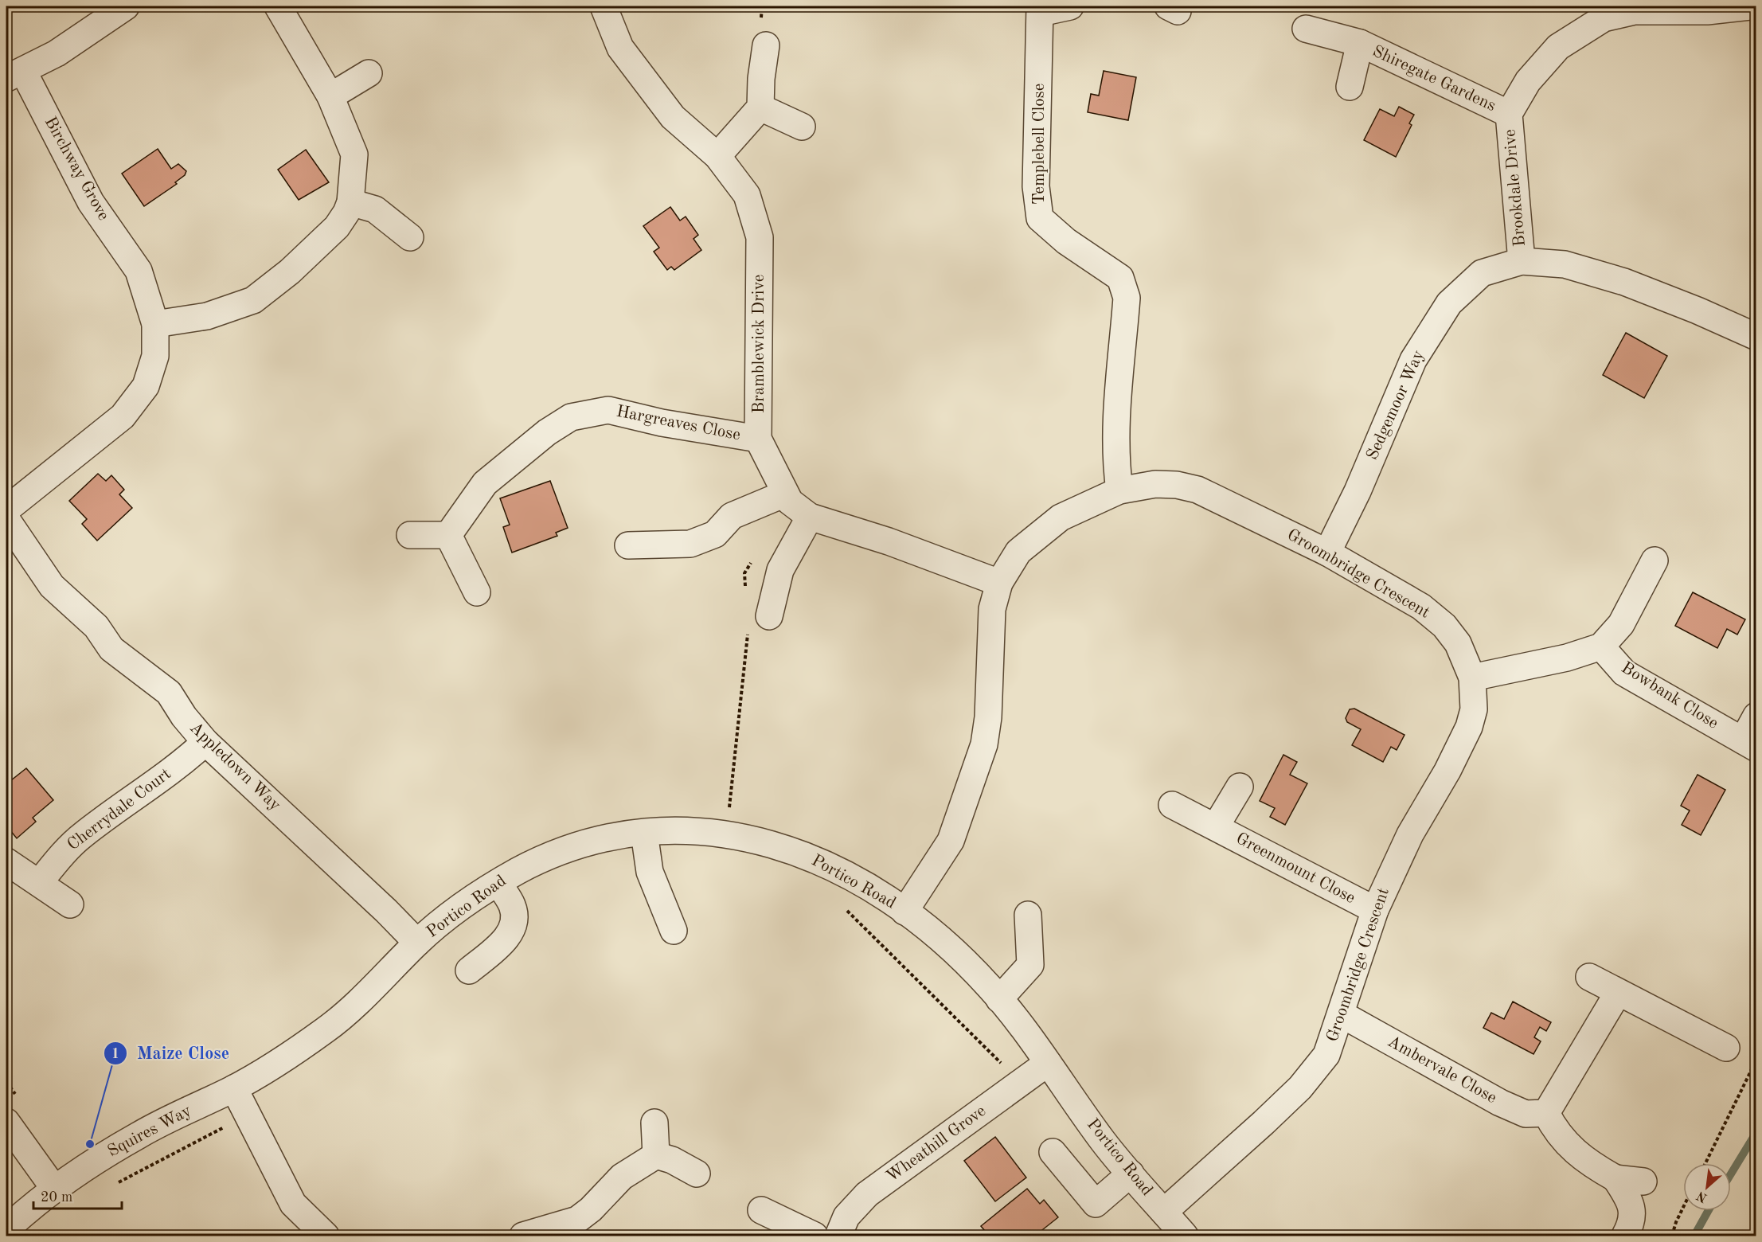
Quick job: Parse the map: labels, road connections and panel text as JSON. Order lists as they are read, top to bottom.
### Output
{
  "streets": {
    "street": [
      "Shiregate Gardens",
      "Templebell Close",
      "Birchway Grove",
      "Brookdale Drive",
      "Bramblewick Drive",
      "Sedgemoor Way",
      "Hargreaves Close",
      "Groombridge Crescent",
      "Bowbank Close",
      "Appledown Way",
      "Cherrydale Court",
      "Greenmount Close",
      "Portico Road",
      "Ambervale Close",
      "Squires Way",
      "Wheathill Grove"
    ]
  },
  "crossings": [
    ["Shiregate Gardens", "Brookdale Drive"],
    ["Templebell Close", "Groombridge Crescent"],
    ["Brookdale Drive", "Sedgemoor Way"],
    ["Bramblewick Drive", "Hargreaves Close"],
    ["Bramblewick Drive", "Groombridge Crescent"],
    ["Sedgemoor Way", "Groombridge Crescent"],
    ["Groombridge Crescent", "Greenmount Close"],
    ["Groombridge Crescent", "Portico Road"],
    ["Groombridge Crescent", "Ambervale Close"],
    ["Appledown Way", "Cherrydale Court"],
    ["Appledown Way", "Portico Road"],
    ["Portico Road", "Squires Way"],
    ["Portico Road", "Wheathill Grove"]
  ],
  "places": ["Maize Close"],
  "scale_bar": "20 m",
  "north": "bottom left"
}
